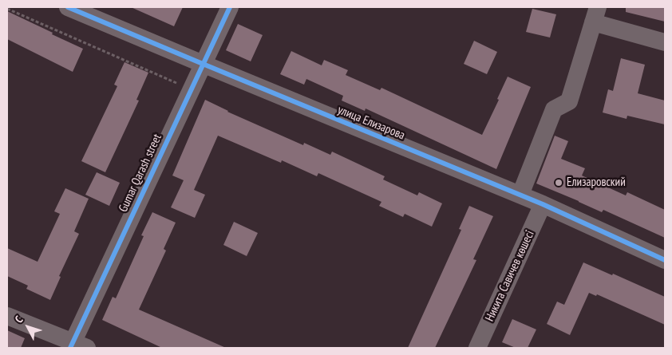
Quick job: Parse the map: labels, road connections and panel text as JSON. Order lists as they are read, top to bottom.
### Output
{
  "streets": {
    "street": ["улица Елизарова", "Gumar Qarash street", "Никита Савичев көшесі"]
  },
  "crossings": [
    ["улица Елизарова", "Gumar Qarash street"],
    ["улица Елизарова", "Никита Савичев көшесі"]
  ],
  "places": ["Елизаровский"],
  "north": "top left"
}
